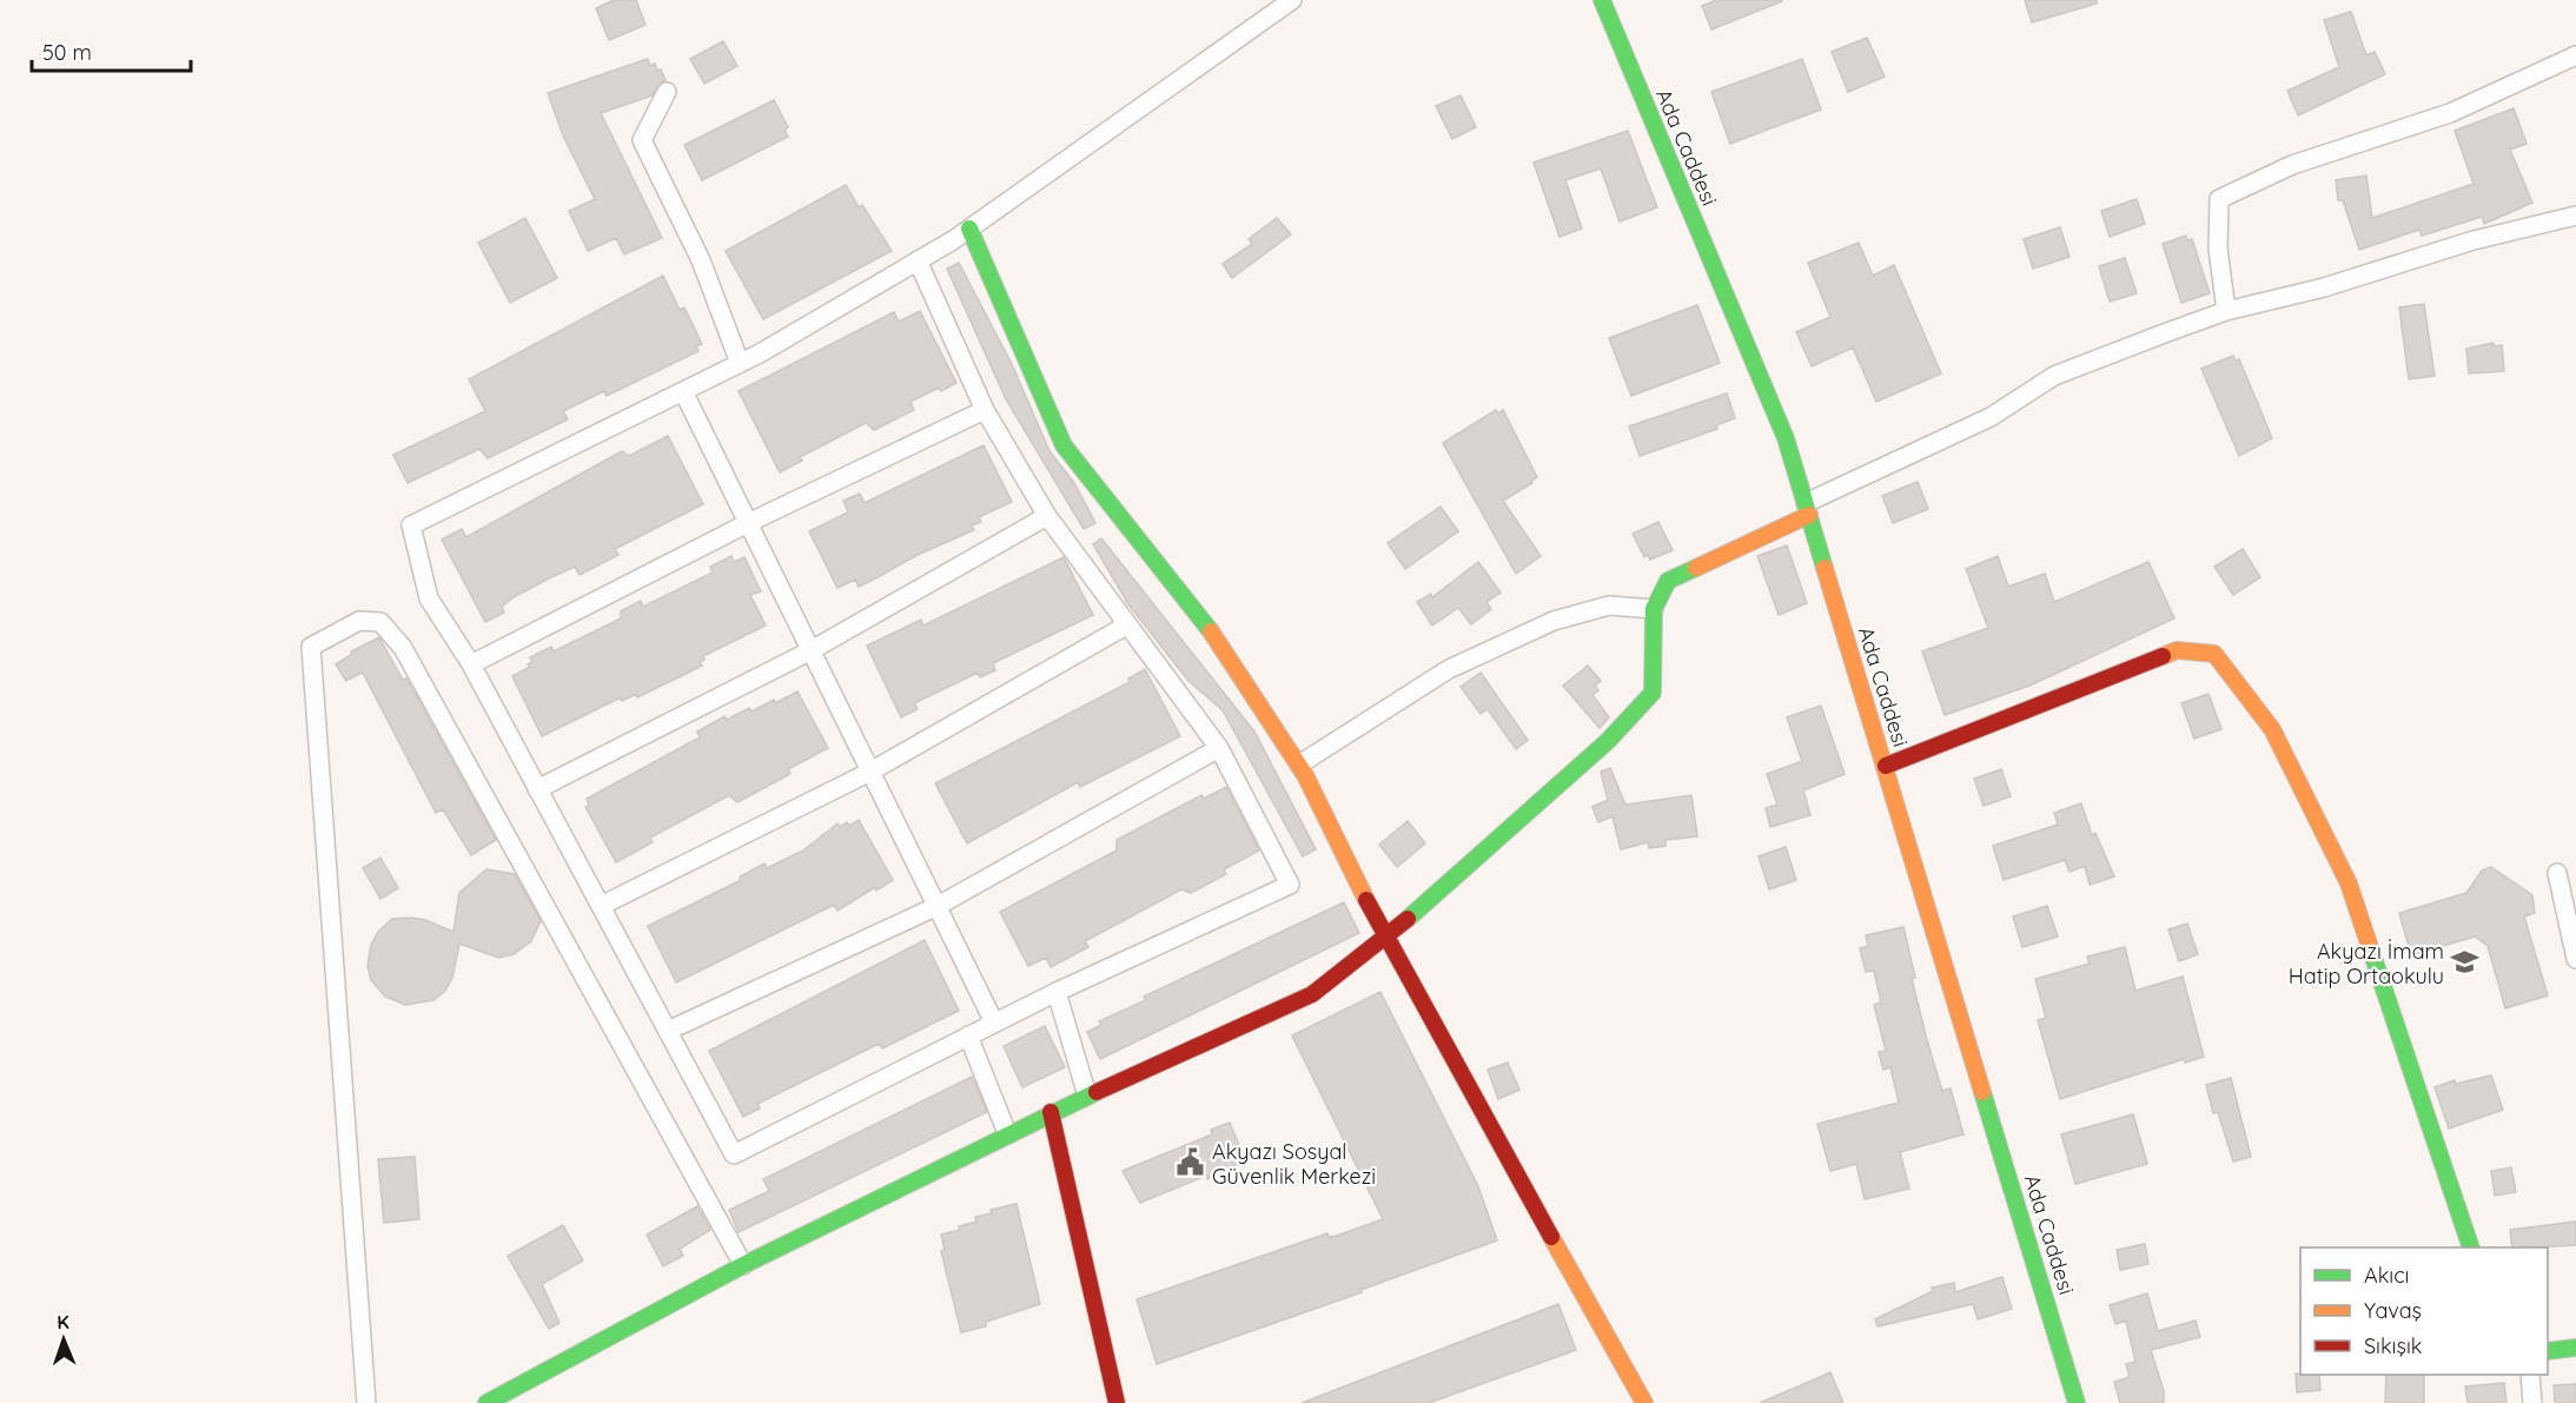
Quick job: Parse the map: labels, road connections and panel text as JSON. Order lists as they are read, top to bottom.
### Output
{
  "streets": {
    "main road": ["Ada Caddesi"]
  },
  "places": {
    "school or university": ["Akyazı İmam Hatip Ortaokulu"],
    "public building": ["Akyazı Sosyal Güvenlik Merkezi"]
  },
  "legend": ["Akıcı", "Yavaş", "Sıkışık"],
  "scale_bar": "50 m",
  "north": "top"
}
